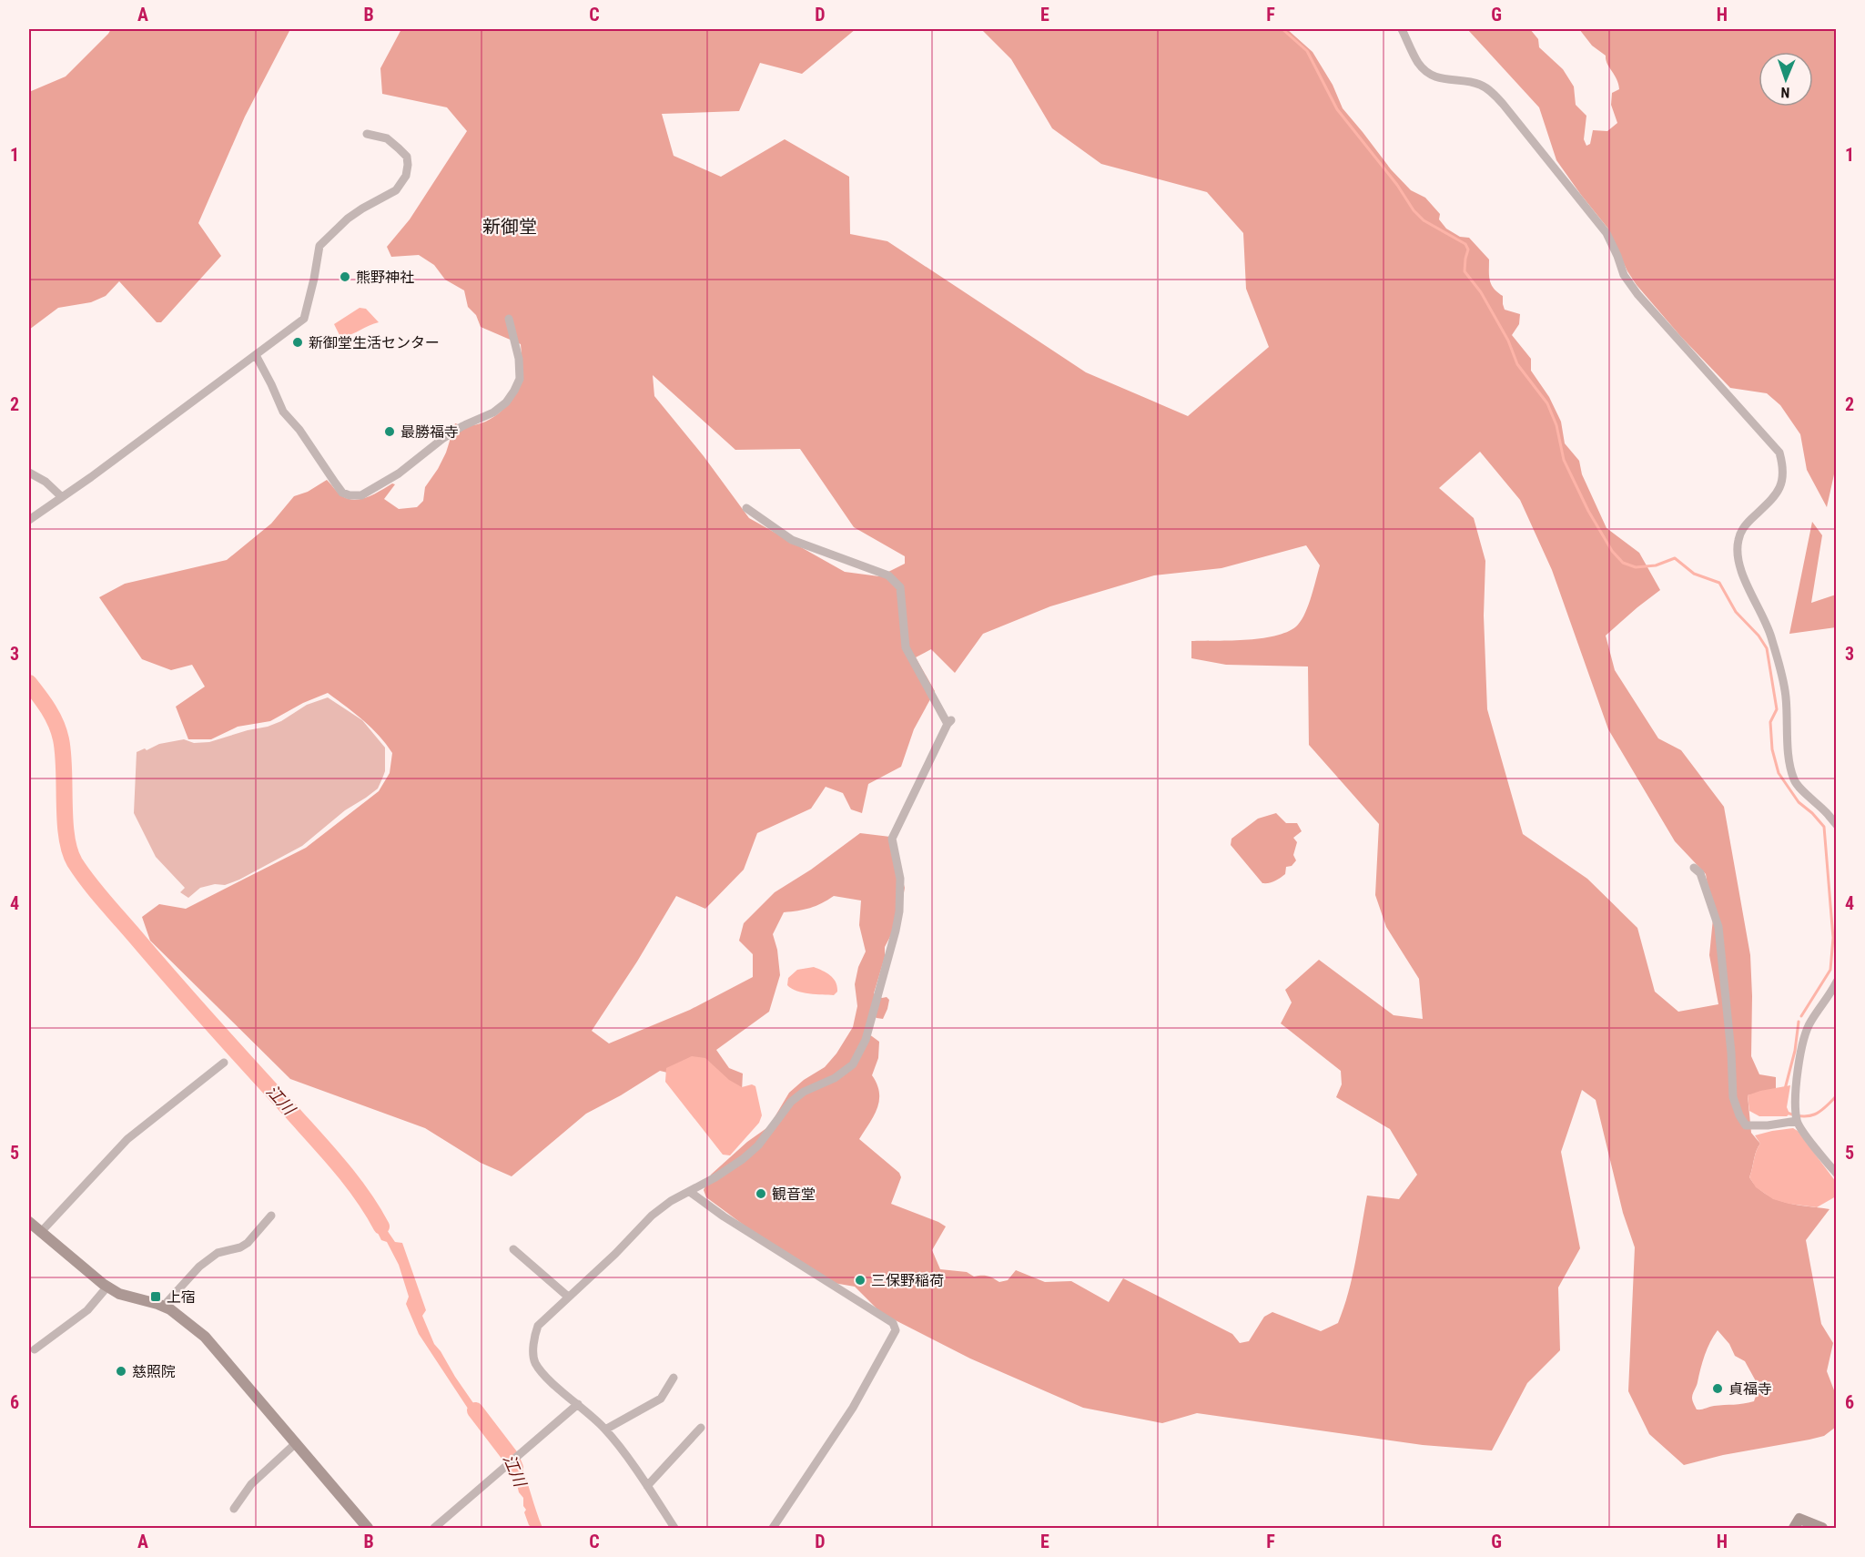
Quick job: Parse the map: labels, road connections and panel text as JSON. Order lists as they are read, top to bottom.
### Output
{
  "districts": ["新御堂"],
  "water": ["江川"],
  "places": {
    "other": [
      "熊野神社",
      "新御堂生活センター",
      "最勝福寺",
      "観音堂",
      "三保野稲荷",
      "慈照院",
      "貞福寺"
    ],
    "transit": ["上宿"]
  },
  "north": "bottom",
  "grid": {
    "columns": [
      "A",
      "B",
      "C",
      "D",
      "E",
      "F",
      "G",
      "H"
    ],
    "rows": [
      "1",
      "2",
      "3",
      "4",
      "5",
      "6"
    ]
  }
}
